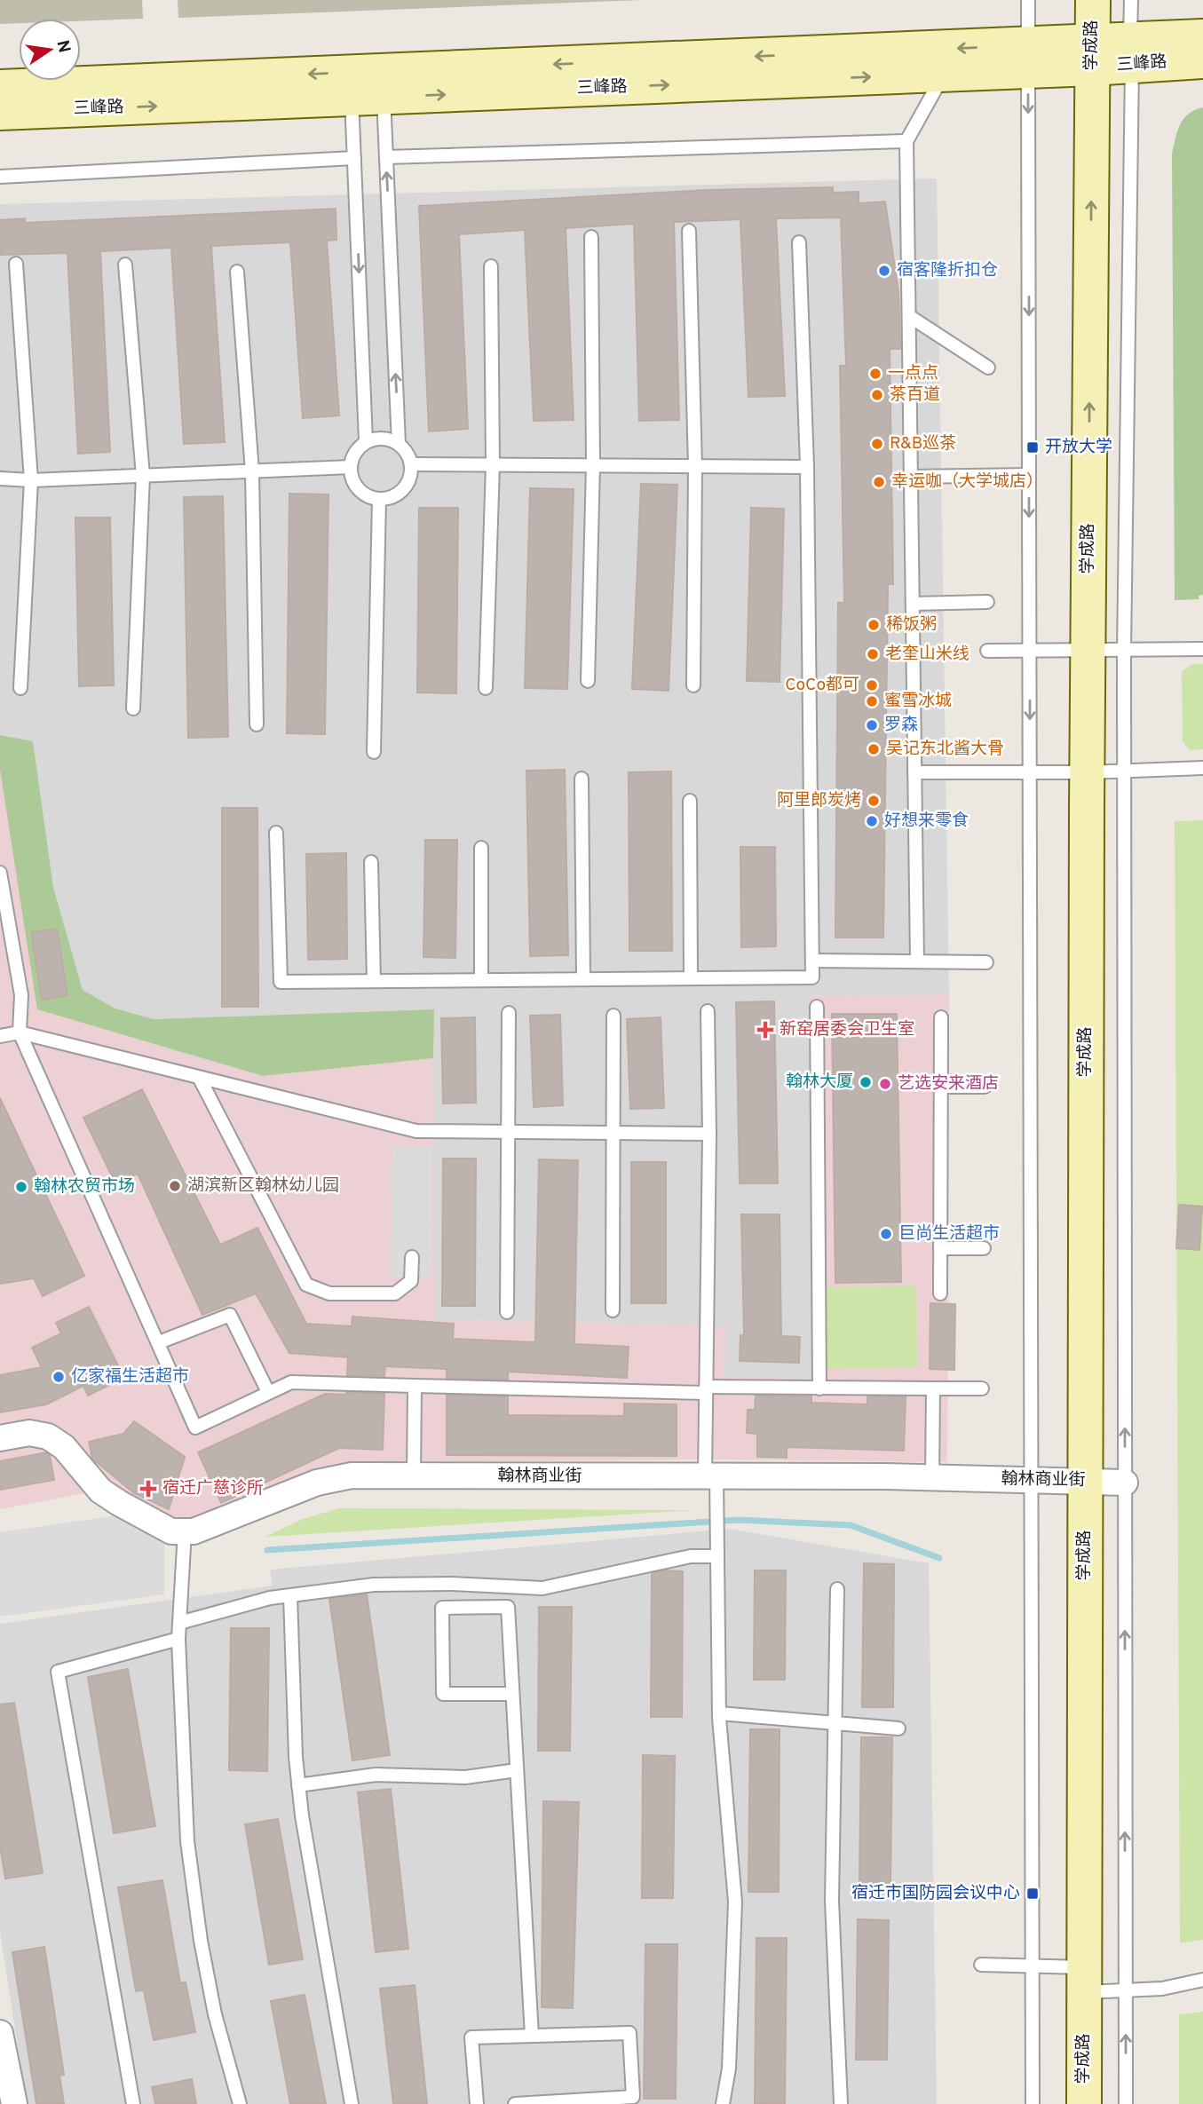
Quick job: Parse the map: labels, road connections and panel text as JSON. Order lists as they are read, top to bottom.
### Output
{
  "streets": {
    "main road": ["学成路", "三峰路"],
    "street": ["翰林商业街"]
  },
  "crossings": [
    ["学成路", "三峰路"],
    ["学成路", "翰林商业街"]
  ],
  "places": {
    "other": [
      "宿客隆折扣仓",
      "一点点",
      "茶百道",
      "R&B巡茶",
      "幸运咖（大学城店）",
      "稀饭粥",
      "老奎山米线",
      "CoCo都可",
      "蜜雪冰城",
      "罗森",
      "吴记东北酱大骨",
      "阿里郎炭烤",
      "好想来零食",
      "翰林大厦",
      "艺选安来酒店",
      "湖滨新区翰林幼儿园",
      "翰林农贸市场",
      "巨尚生活超市",
      "亿家福生活超市"
    ],
    "transit": ["开放大学", "宿迁市国防园会议中心"],
    "health": ["新窑居委会卫生室", "宿迁广慈诊所"]
  },
  "north": "right"
}
